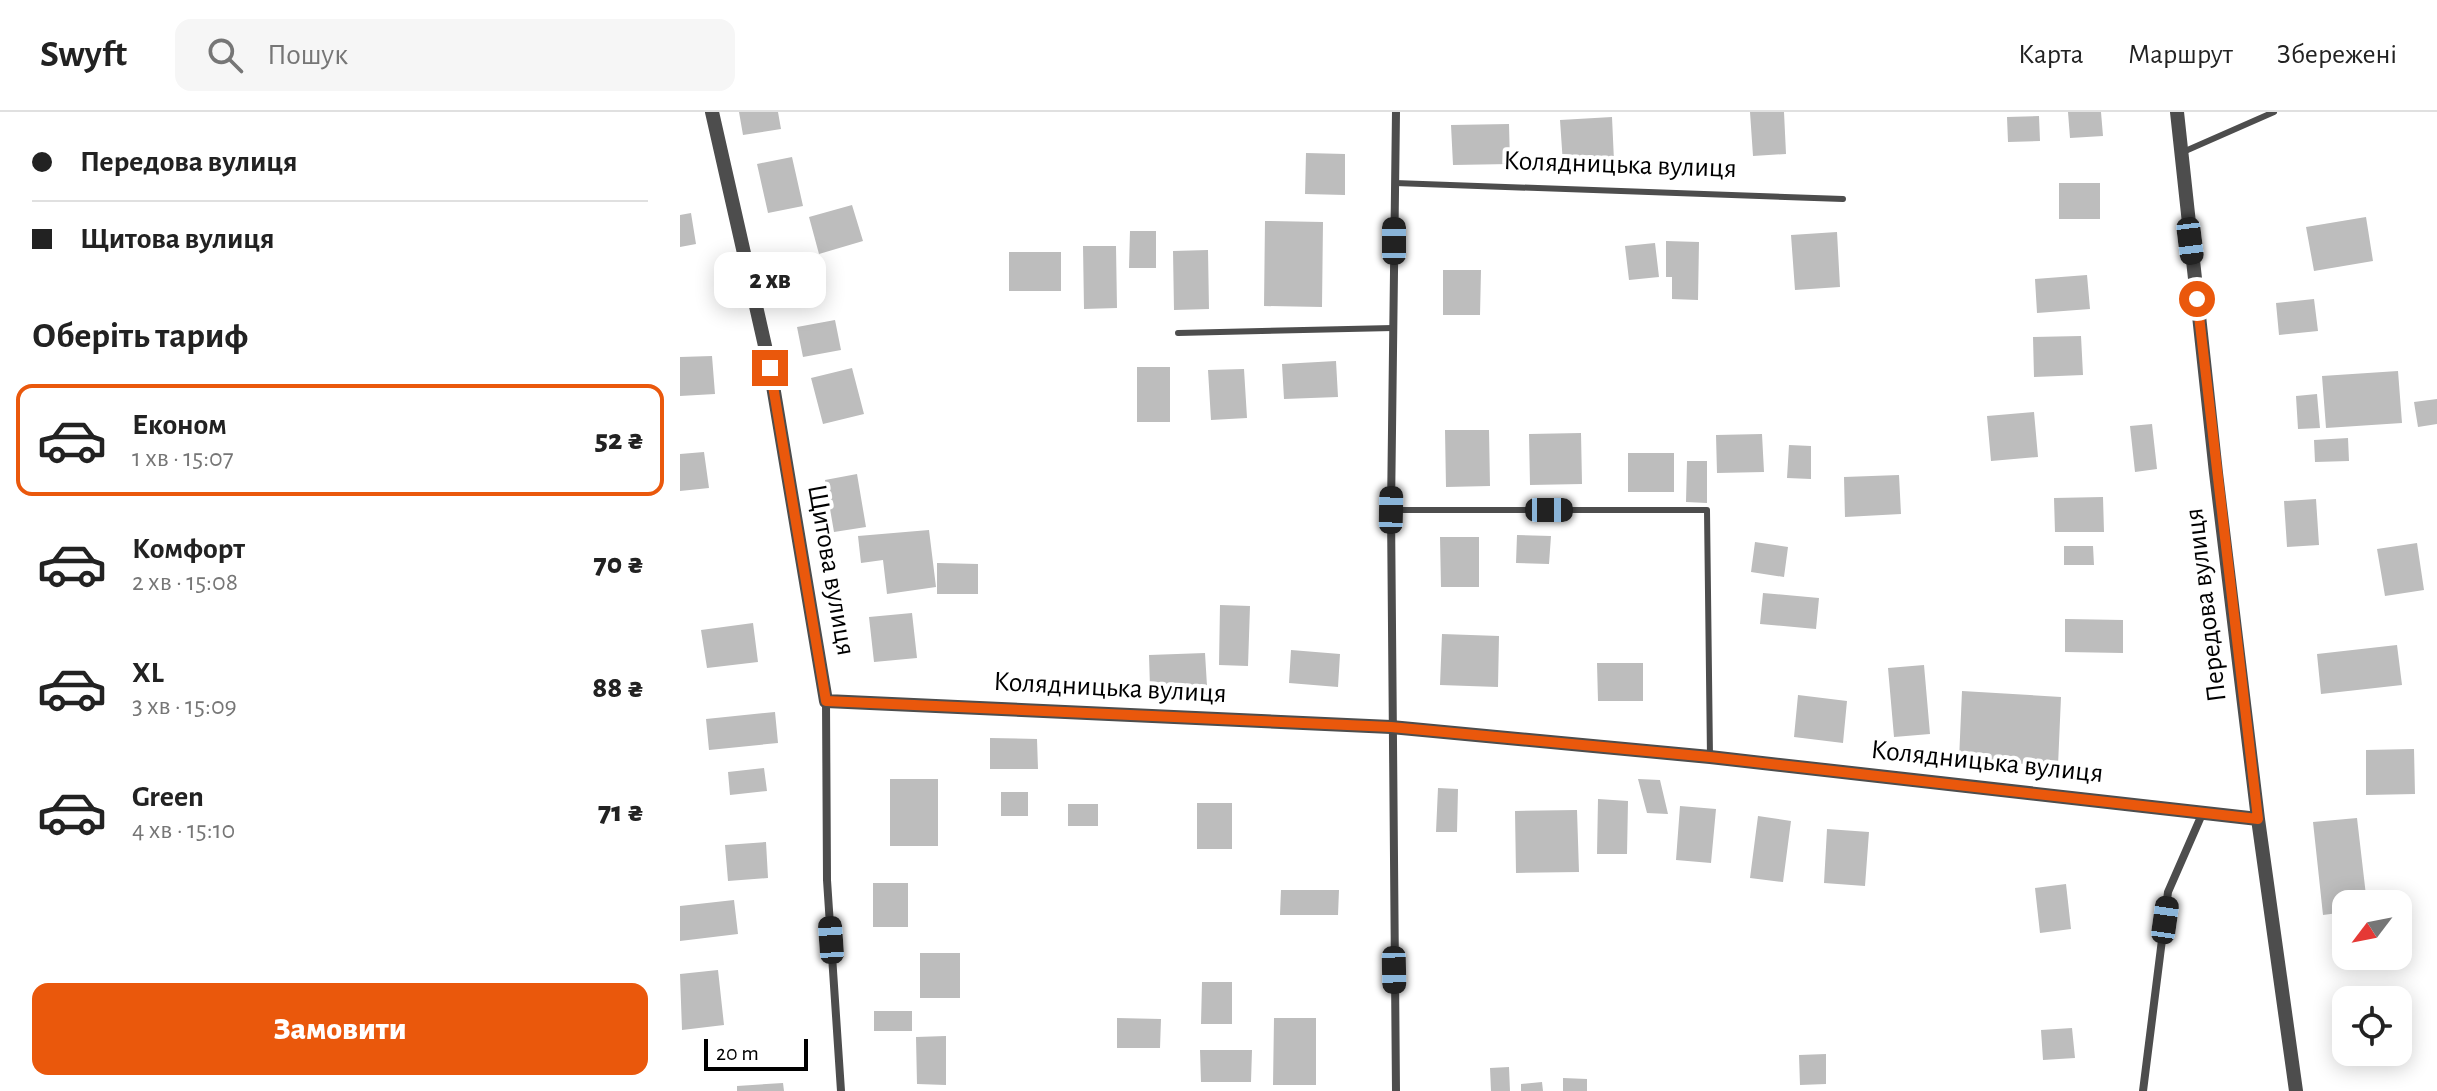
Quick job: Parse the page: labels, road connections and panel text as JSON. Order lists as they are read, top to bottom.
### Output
{
  "streets": {
    "street": ["Колядницька вулиця", "Щитова вулиця", "Передова вулиця"]
  },
  "crossings": [
    ["Колядницька вулиця", "Щитова вулиця"],
    ["Колядницька вулиця", "Передова вулиця"]
  ],
  "scale_bar": "20 m",
  "north": "bottom left",
  "page": {
    "header": "Swyft",
    "search": "Пошук",
    "nav": ["Карта", "Маршрут", "Збережені"],
    "banner": ["Передова вулиця", "Щитова вулиця"],
    "bubble": "2 хв",
    "heading": "Оберіть тариф",
    "list": [
      {
        "name": "Економ",
        "note": "1 хв · 15:07",
        "value": "52 ₴"
      },
      {
        "name": "Комфорт",
        "note": "2 хв · 15:08",
        "value": "70 ₴"
      },
      {
        "name": "XL",
        "note": "3 хв · 15:09",
        "value": "88 ₴"
      },
      {
        "name": "Green",
        "note": "4 хв · 15:10",
        "value": "71 ₴"
      }
    ],
    "buttons": "Замовити",
    "scale": "20 m"
  }
}
